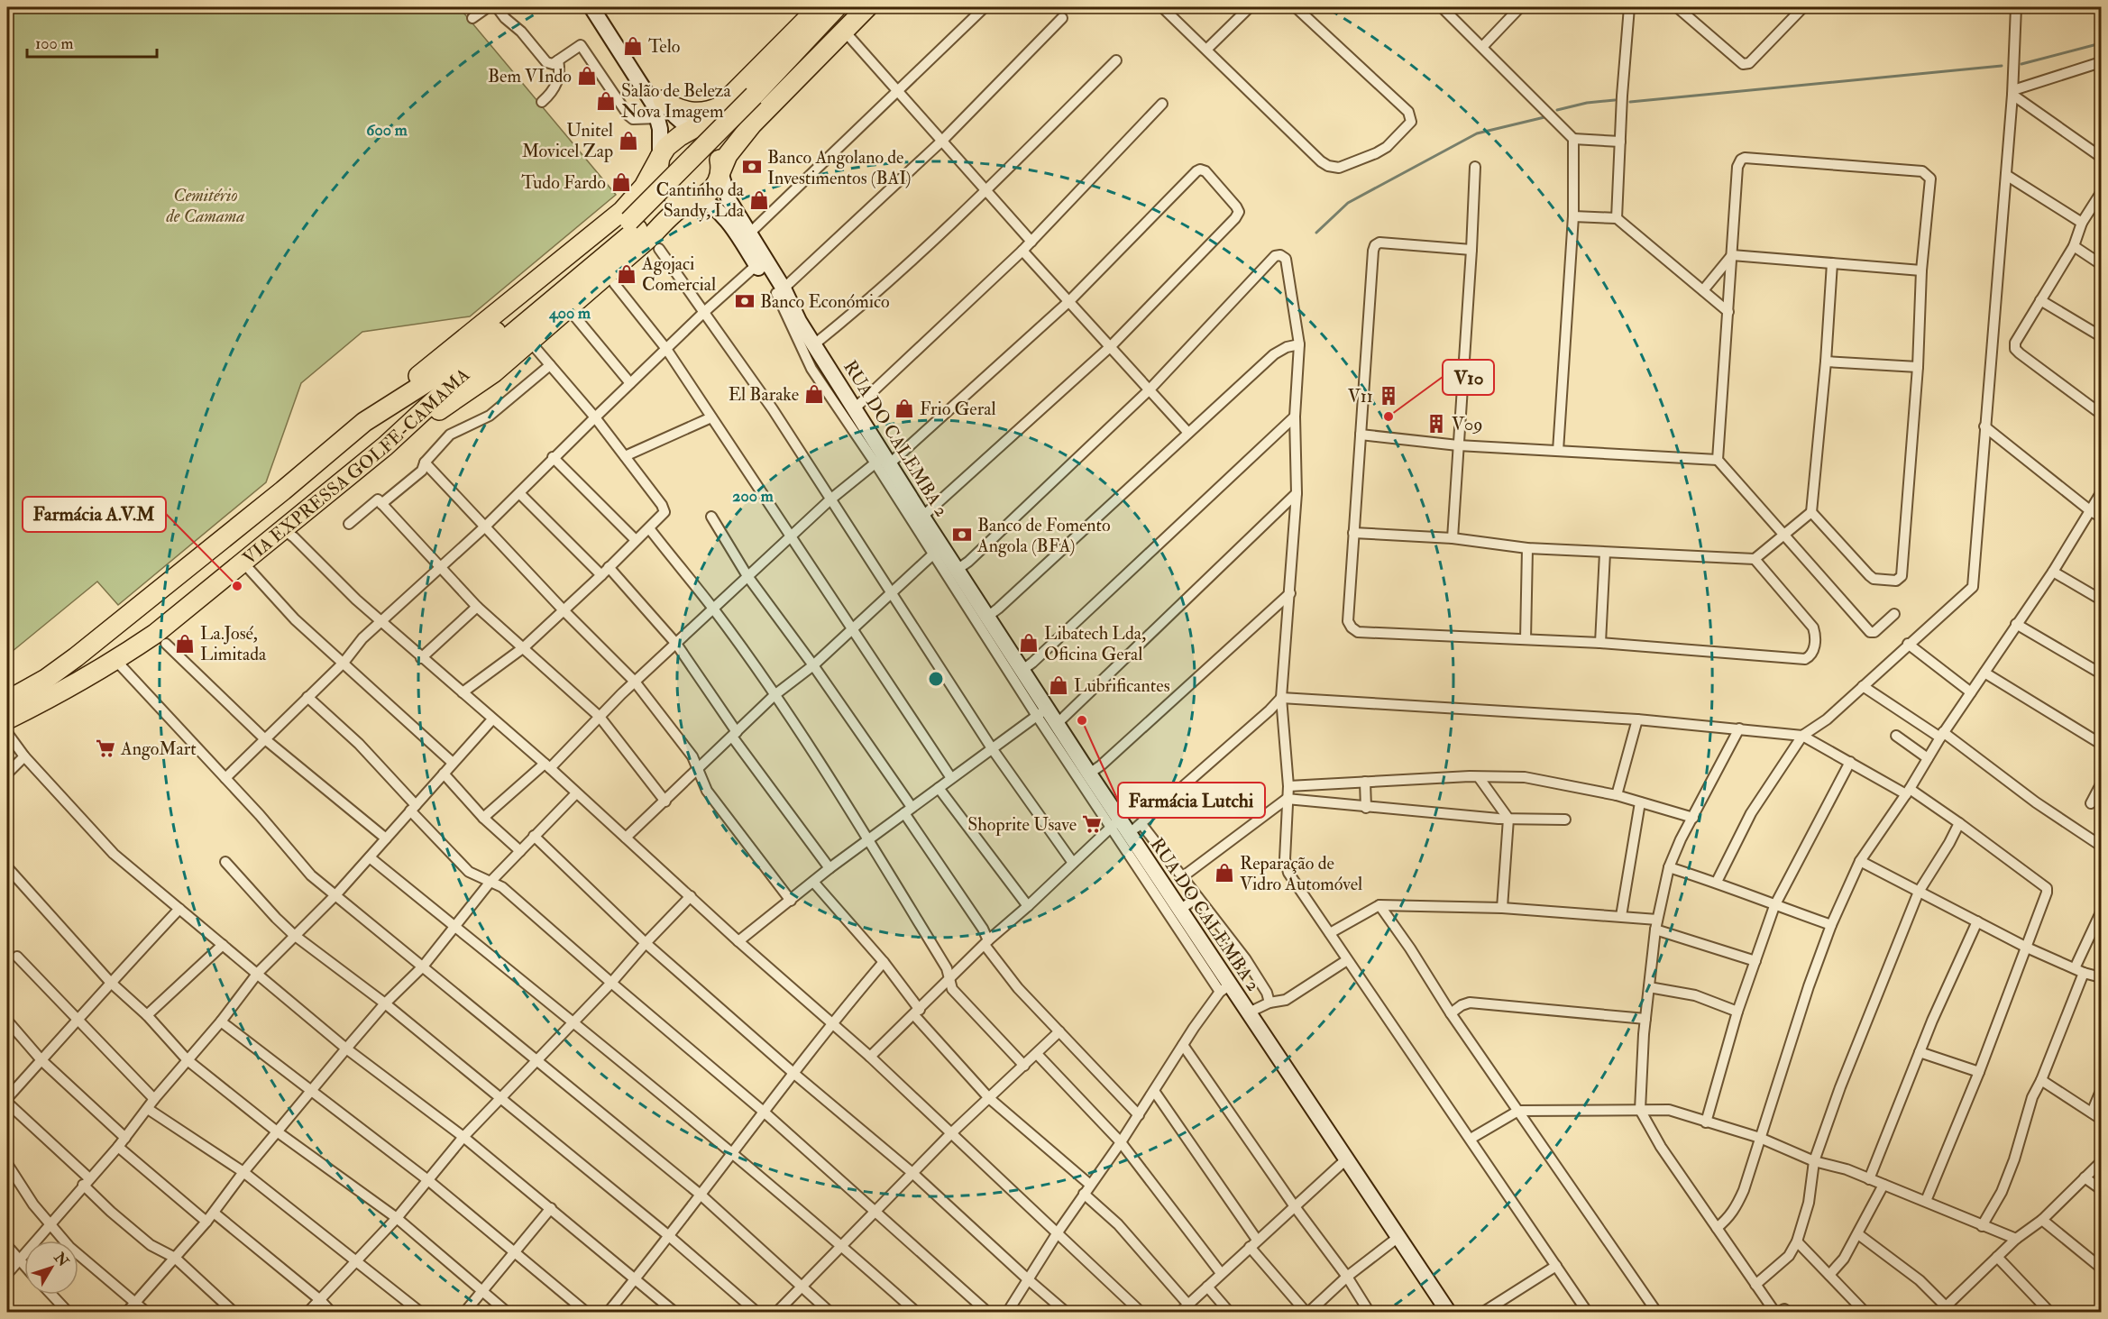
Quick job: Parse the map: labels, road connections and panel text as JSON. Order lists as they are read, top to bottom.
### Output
{
  "streets": {
    "highway": ["VIA EXPRESSA GOLFE-CAMAMA"],
    "main road": ["RUA DO CALEMBA 2"]
  },
  "parks": ["Cemitério de Camama"],
  "places": {
    "shop": [
      "Telo",
      "Bem VIndo",
      "Salão de Beleza Nova Imagem",
      "Unitel Movicel Zap",
      "Tudo Fardo",
      "Cantinho da Sandy, Lda",
      "Agojaci Comercial",
      "El Barake",
      "Frio Geral",
      "Libatech Lda, Oficina Geral",
      "La.José, Limitada",
      "Lubrificantes",
      "Reparação de Vidro Automóvel"
    ],
    "bank": ["Banco Angolano de Investimentos (BAI)", "Banco Económico", "Banco de Fomento Angola (BFA)"],
    "building": ["V11", "V09"],
    "other": ["V10", "Farmácia A.V.M", "Farmácia Lutchi"],
    "supermarket": ["AngoMart", "Shoprite Usave"]
  },
  "scale_bar": "100 m",
  "north": "top right",
  "rings": ["600 m", "400 m", "200 m"]
}
